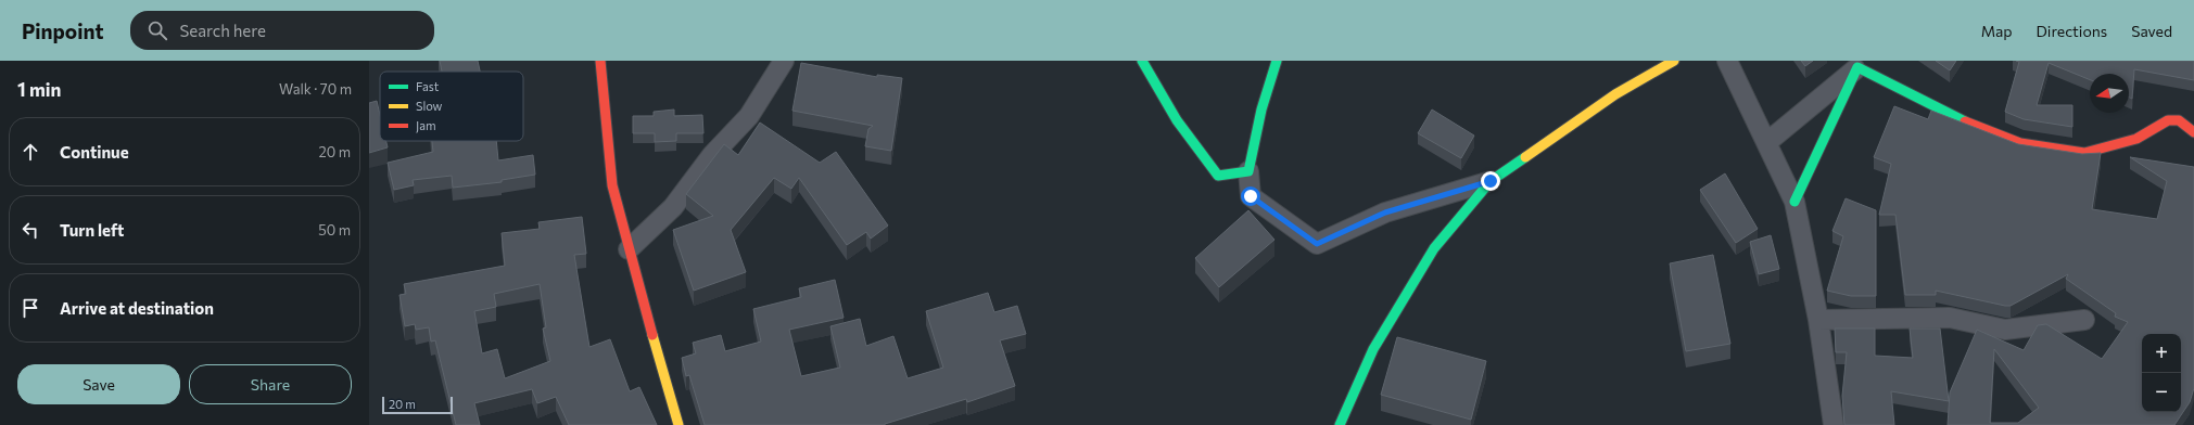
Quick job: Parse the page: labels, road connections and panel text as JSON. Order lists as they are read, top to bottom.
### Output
{
  "legend": ["Fast", "Slow", "Jam"],
  "scale_bar": "20 m",
  "north": "left",
  "page": {
    "header": "Pinpoint",
    "search": "Search here",
    "nav": ["Map", "Directions", "Saved"],
    "heading": ["1 min", "Walk · 70 m"],
    "list": [
      ["Continue", "20 m"],
      ["Turn left", "50 m"],
      "Arrive at destination"
    ],
    "map_buttons": ["+", "−"],
    "buttons": ["Save", "Share"],
    "scale": "20 m"
  }
}
